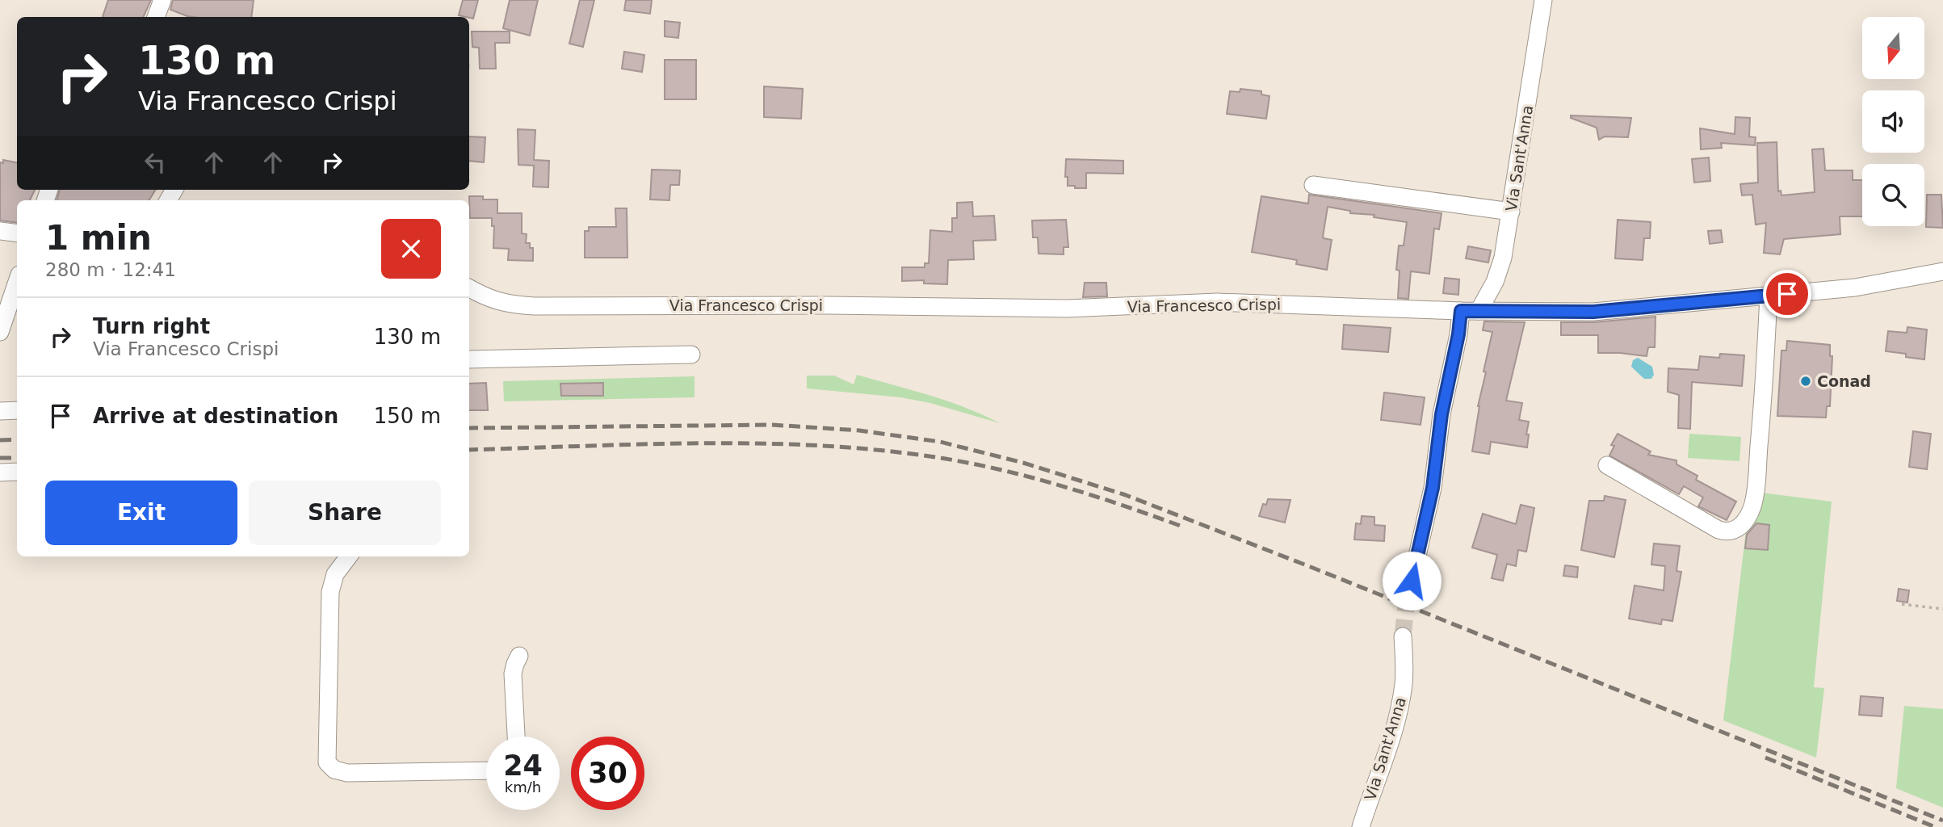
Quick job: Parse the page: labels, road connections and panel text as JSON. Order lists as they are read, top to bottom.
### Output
{
  "streets": {
    "street": ["Via Sant'Anna", "Via Francesco Crispi"]
  },
  "crossings": [
    ["Via Sant'Anna", "Via Francesco Crispi"]
  ],
  "places": ["Conad"],
  "north": "bottom",
  "page": {
    "turn": ["130 m", "Via Francesco Crispi"],
    "heading": ["1 min", "280 m · 12:41"],
    "list": [
      {
        "name": "Turn right",
        "note": "Via Francesco Crispi",
        "value": "130 m"
      },
      {
        "name": "Arrive at destination",
        "value": "150 m"
      }
    ],
    "buttons": ["Exit", "Share"],
    "speed": "24 km/h",
    "limit": "30"
  }
}
